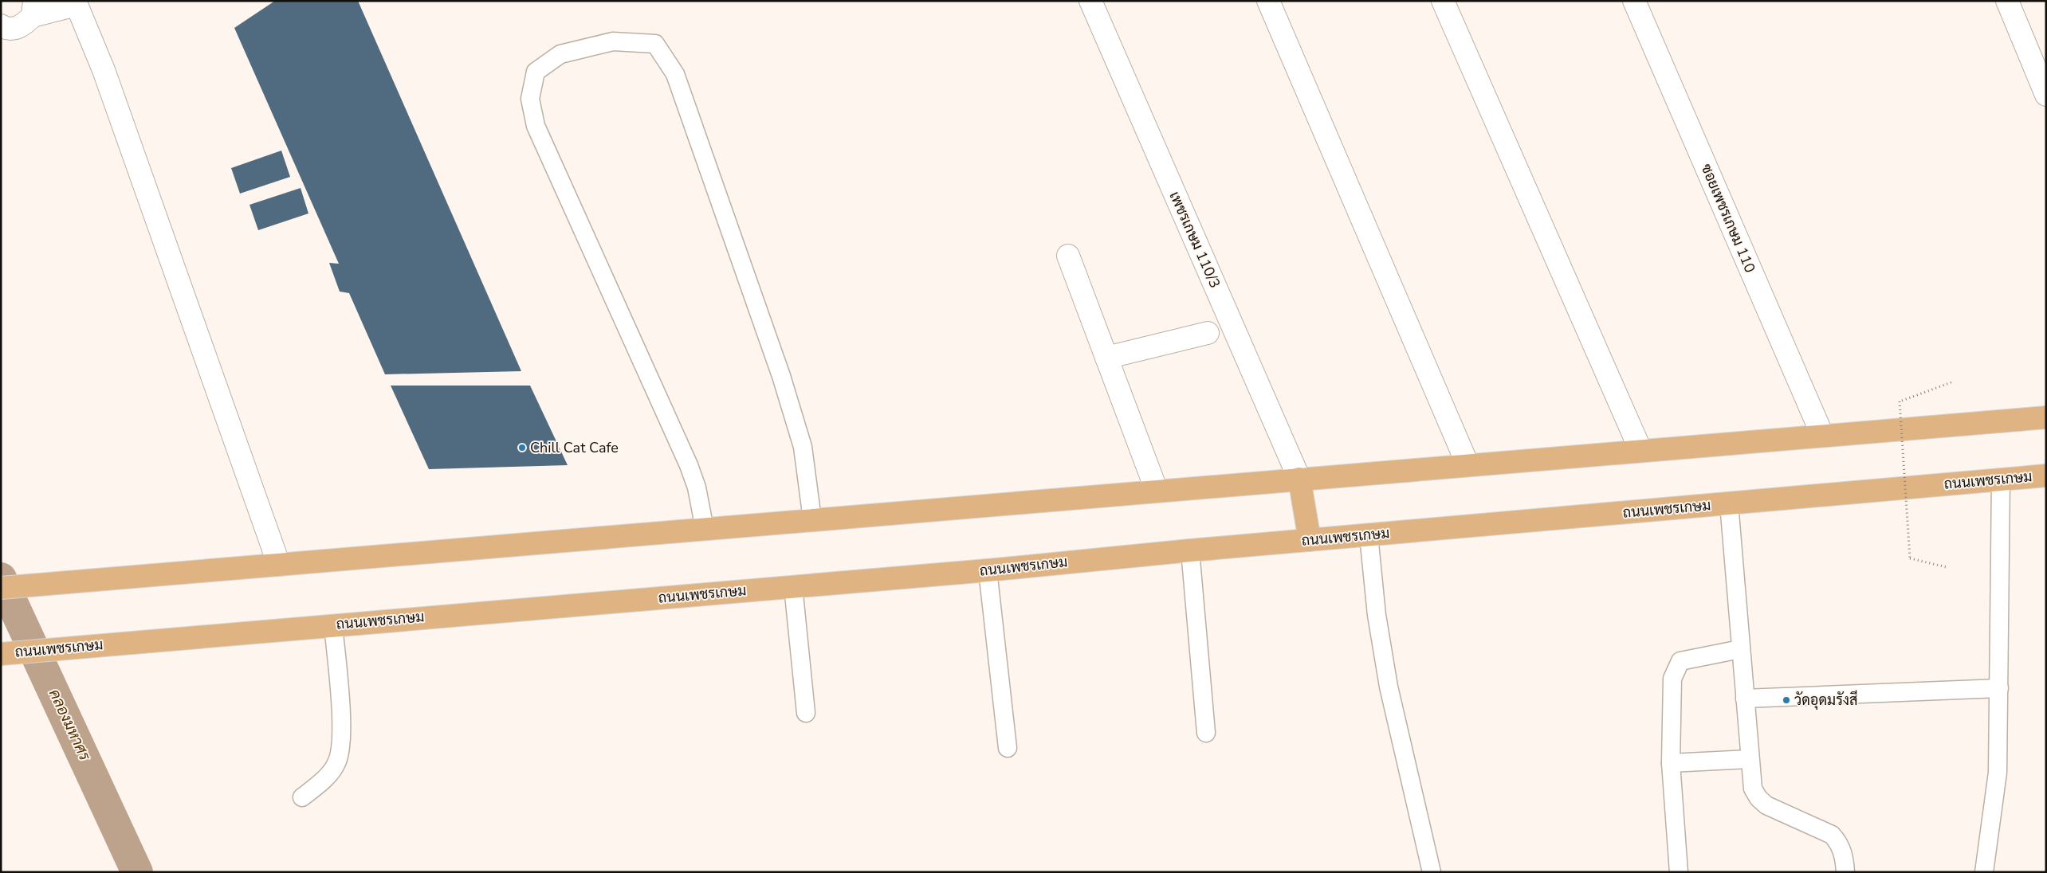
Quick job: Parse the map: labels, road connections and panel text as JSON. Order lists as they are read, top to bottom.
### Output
{
  "streets": {
    "main road": ["ถนนเพชรเกษม"],
    "street": ["ซอยเพชรเกษม 110", "เพชรเกษม 110/3"]
  },
  "water": ["คลองมหาศร"],
  "places": ["Chill Cat Cafe", "วัดอุดมรังสี"]
}
